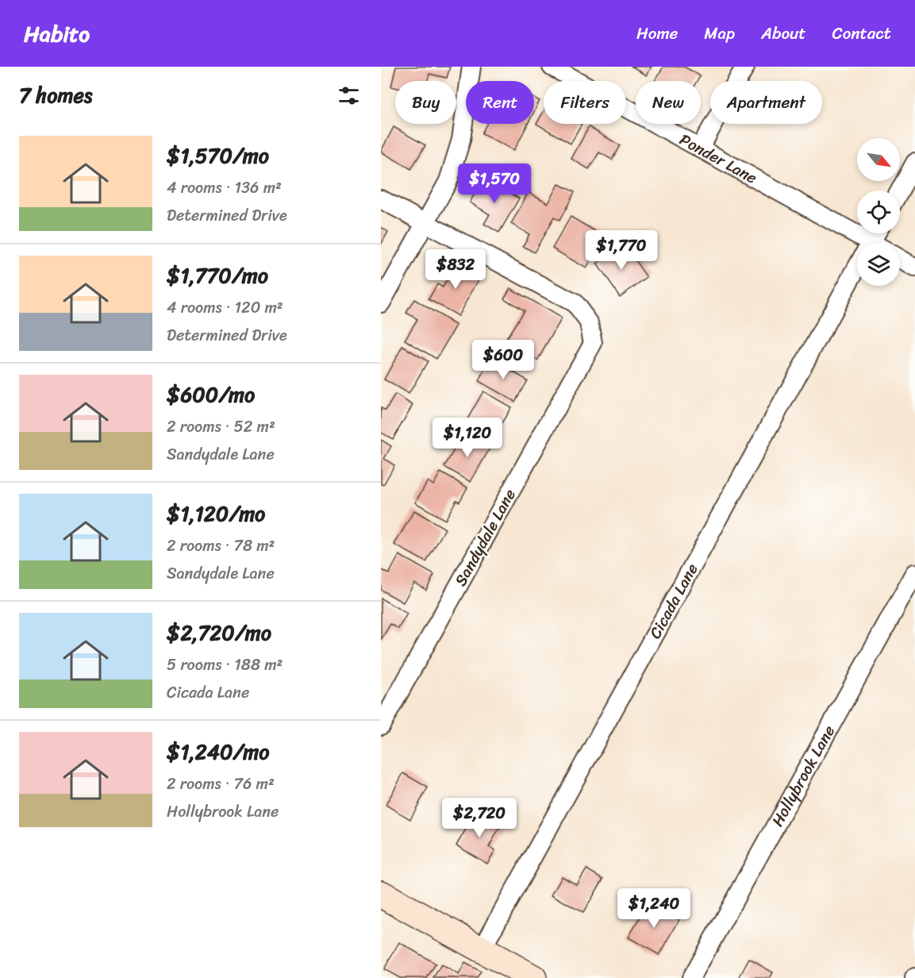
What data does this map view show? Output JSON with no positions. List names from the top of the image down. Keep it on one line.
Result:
{"streets":{"street":["Ponder Lane","Sandydale Lane","Cicada Lane","Hollybrook Lane"]},"north":"bottom right","page":{"header":"Habito","nav":["Home","Map","About","Contact"],"heading":"7 homes","chip":["Buy","Rent","Filters","New","Apartment"],"list":[{"name":"$1,570/mo","note":"4 rooms · 136 m² · Determined Drive"},{"name":"$1,770/mo","note":"4 rooms · 120 m² · Determined Drive"},{"name":"$600/mo","note":"2 rooms · 52 m² · Sandydale Lane"},{"name":"$1,120/mo","note":"2 rooms · 78 m² · Sandydale Lane"},{"name":"$2,720/mo","note":"5 rooms · 188 m² · Cicada Lane"},{"name":"$1,240/mo","note":"2 rooms · 76 m² · Hollybrook Lane"}],"price":["$1,570","$1,770","$832","$600","$1,120","$2,720","$1,240"]}}
